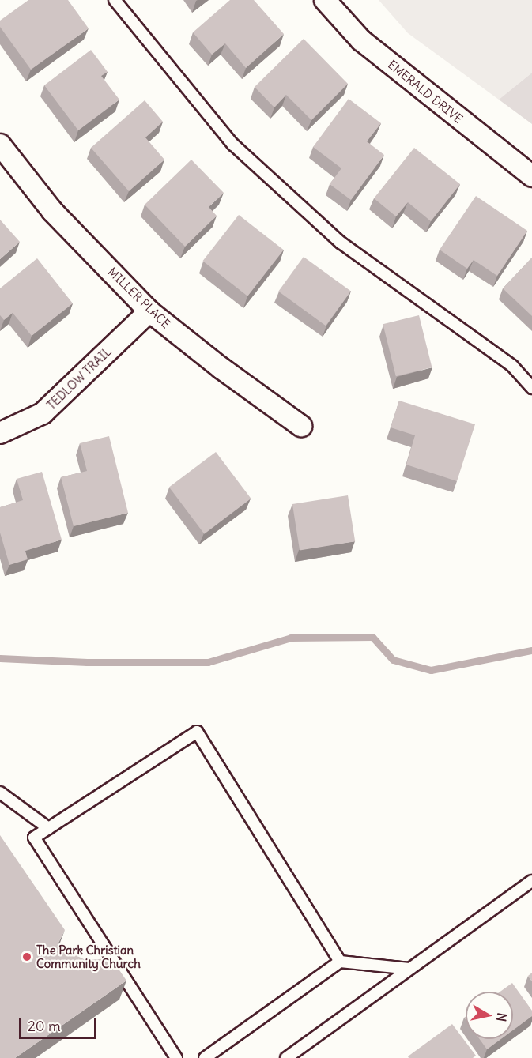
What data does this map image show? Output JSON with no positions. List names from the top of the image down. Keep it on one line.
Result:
{"streets":{"street":["EMERALD DRIVE","MILLER PLACE","TEDLOW TRAIL"]},"crossings":[["MILLER PLACE","TEDLOW TRAIL"]],"places":["The Park Christian Community Church"],"scale_bar":"20 m","north":"right"}
